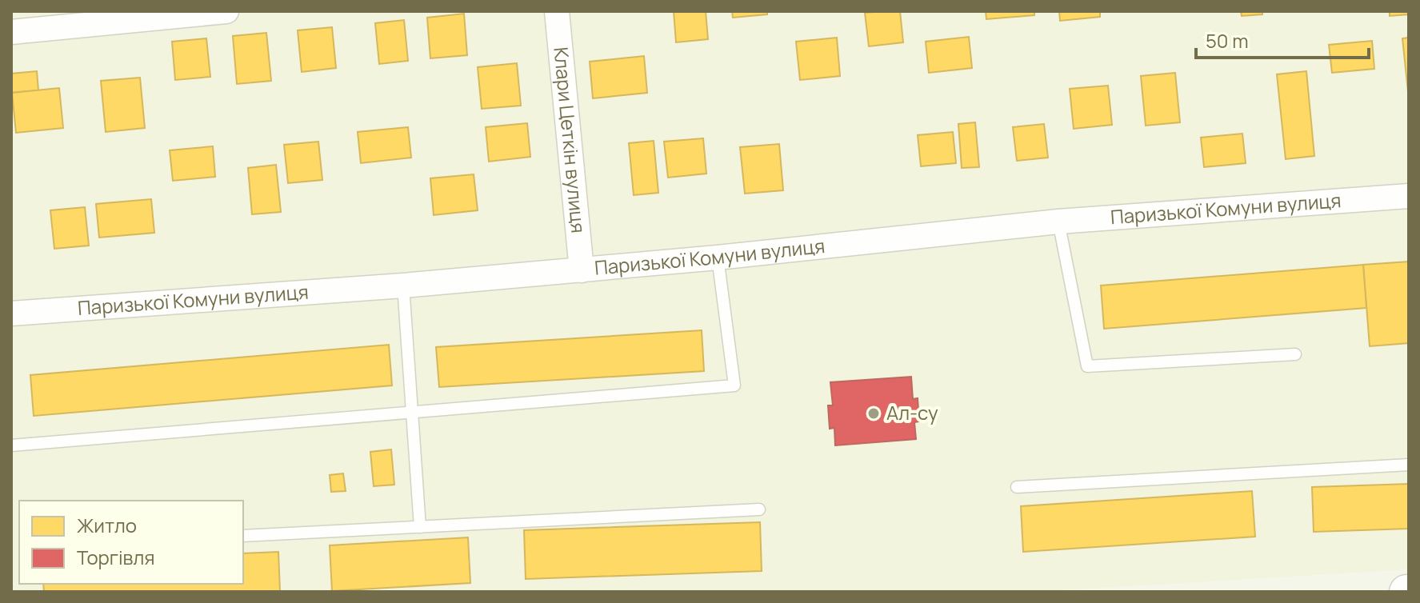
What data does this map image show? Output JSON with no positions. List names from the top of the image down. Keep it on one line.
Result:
{"streets":{"street":["Клари Цеткін вулиця","Паризької Комуни вулиця"]},"crossings":[["Клари Цеткін вулиця","Паризької Комуни вулиця"]],"places":["Ал-су"],"legend":["Житло","Торгівля"],"scale_bar":"50 m"}
